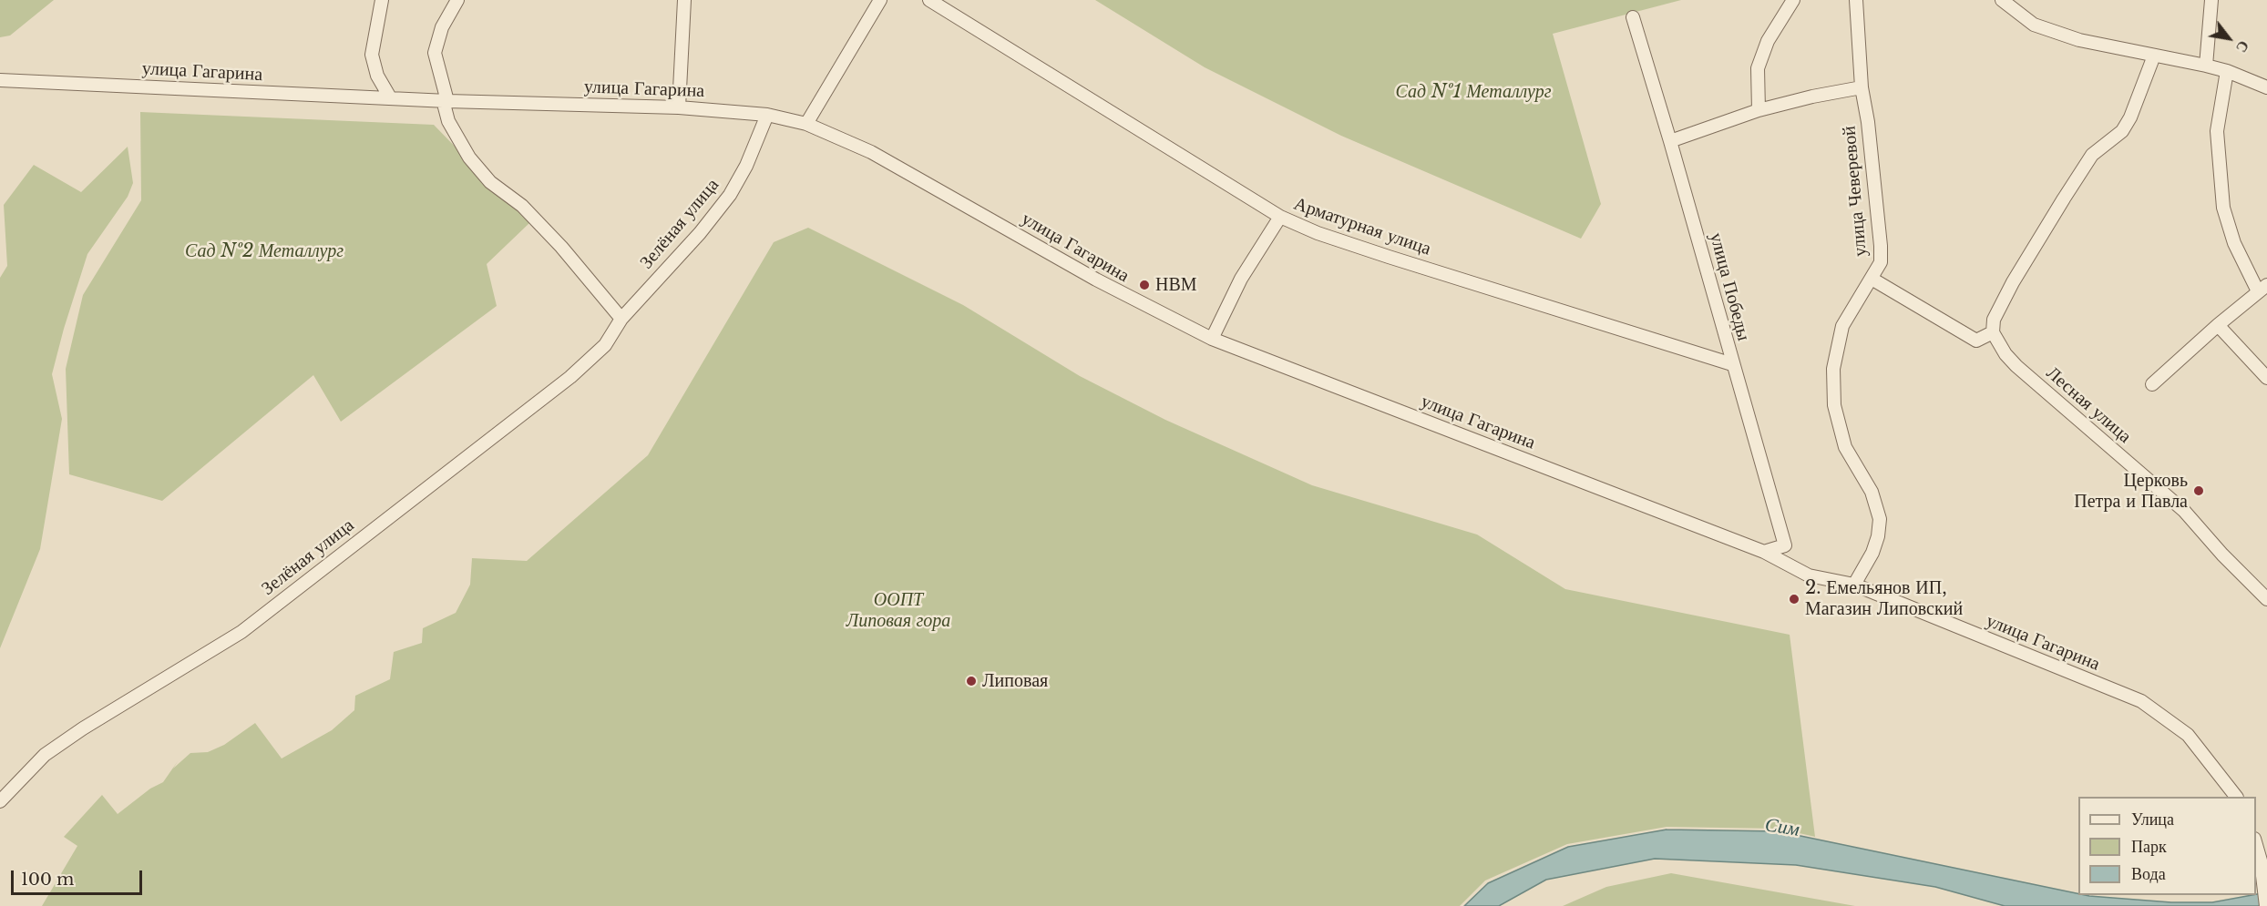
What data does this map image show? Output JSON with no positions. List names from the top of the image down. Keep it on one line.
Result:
{"streets":{"street":["улица Гагарина","улица Чеверевой","Зелёная улица","Арматурная улица","улица Победы","Лесная улица"]},"crossings":[["улица Гагарина","улица Чеверевой"],["улица Гагарина","Зелёная улица"],["улица Гагарина","улица Победы"],["Арматурная улица","улица Победы"]],"water":["Сим"],"parks":["Сад №1 Металлург","Сад №2 Металлург","ООПТ Липовая гора"],"places":["НВМ","Церковь Петра и Павла","2. Емельянов ИП, Магазин Липовский","Липовая"],"legend":["Улица","Парк","Вода"],"scale_bar":"100 m","north":"bottom right"}
